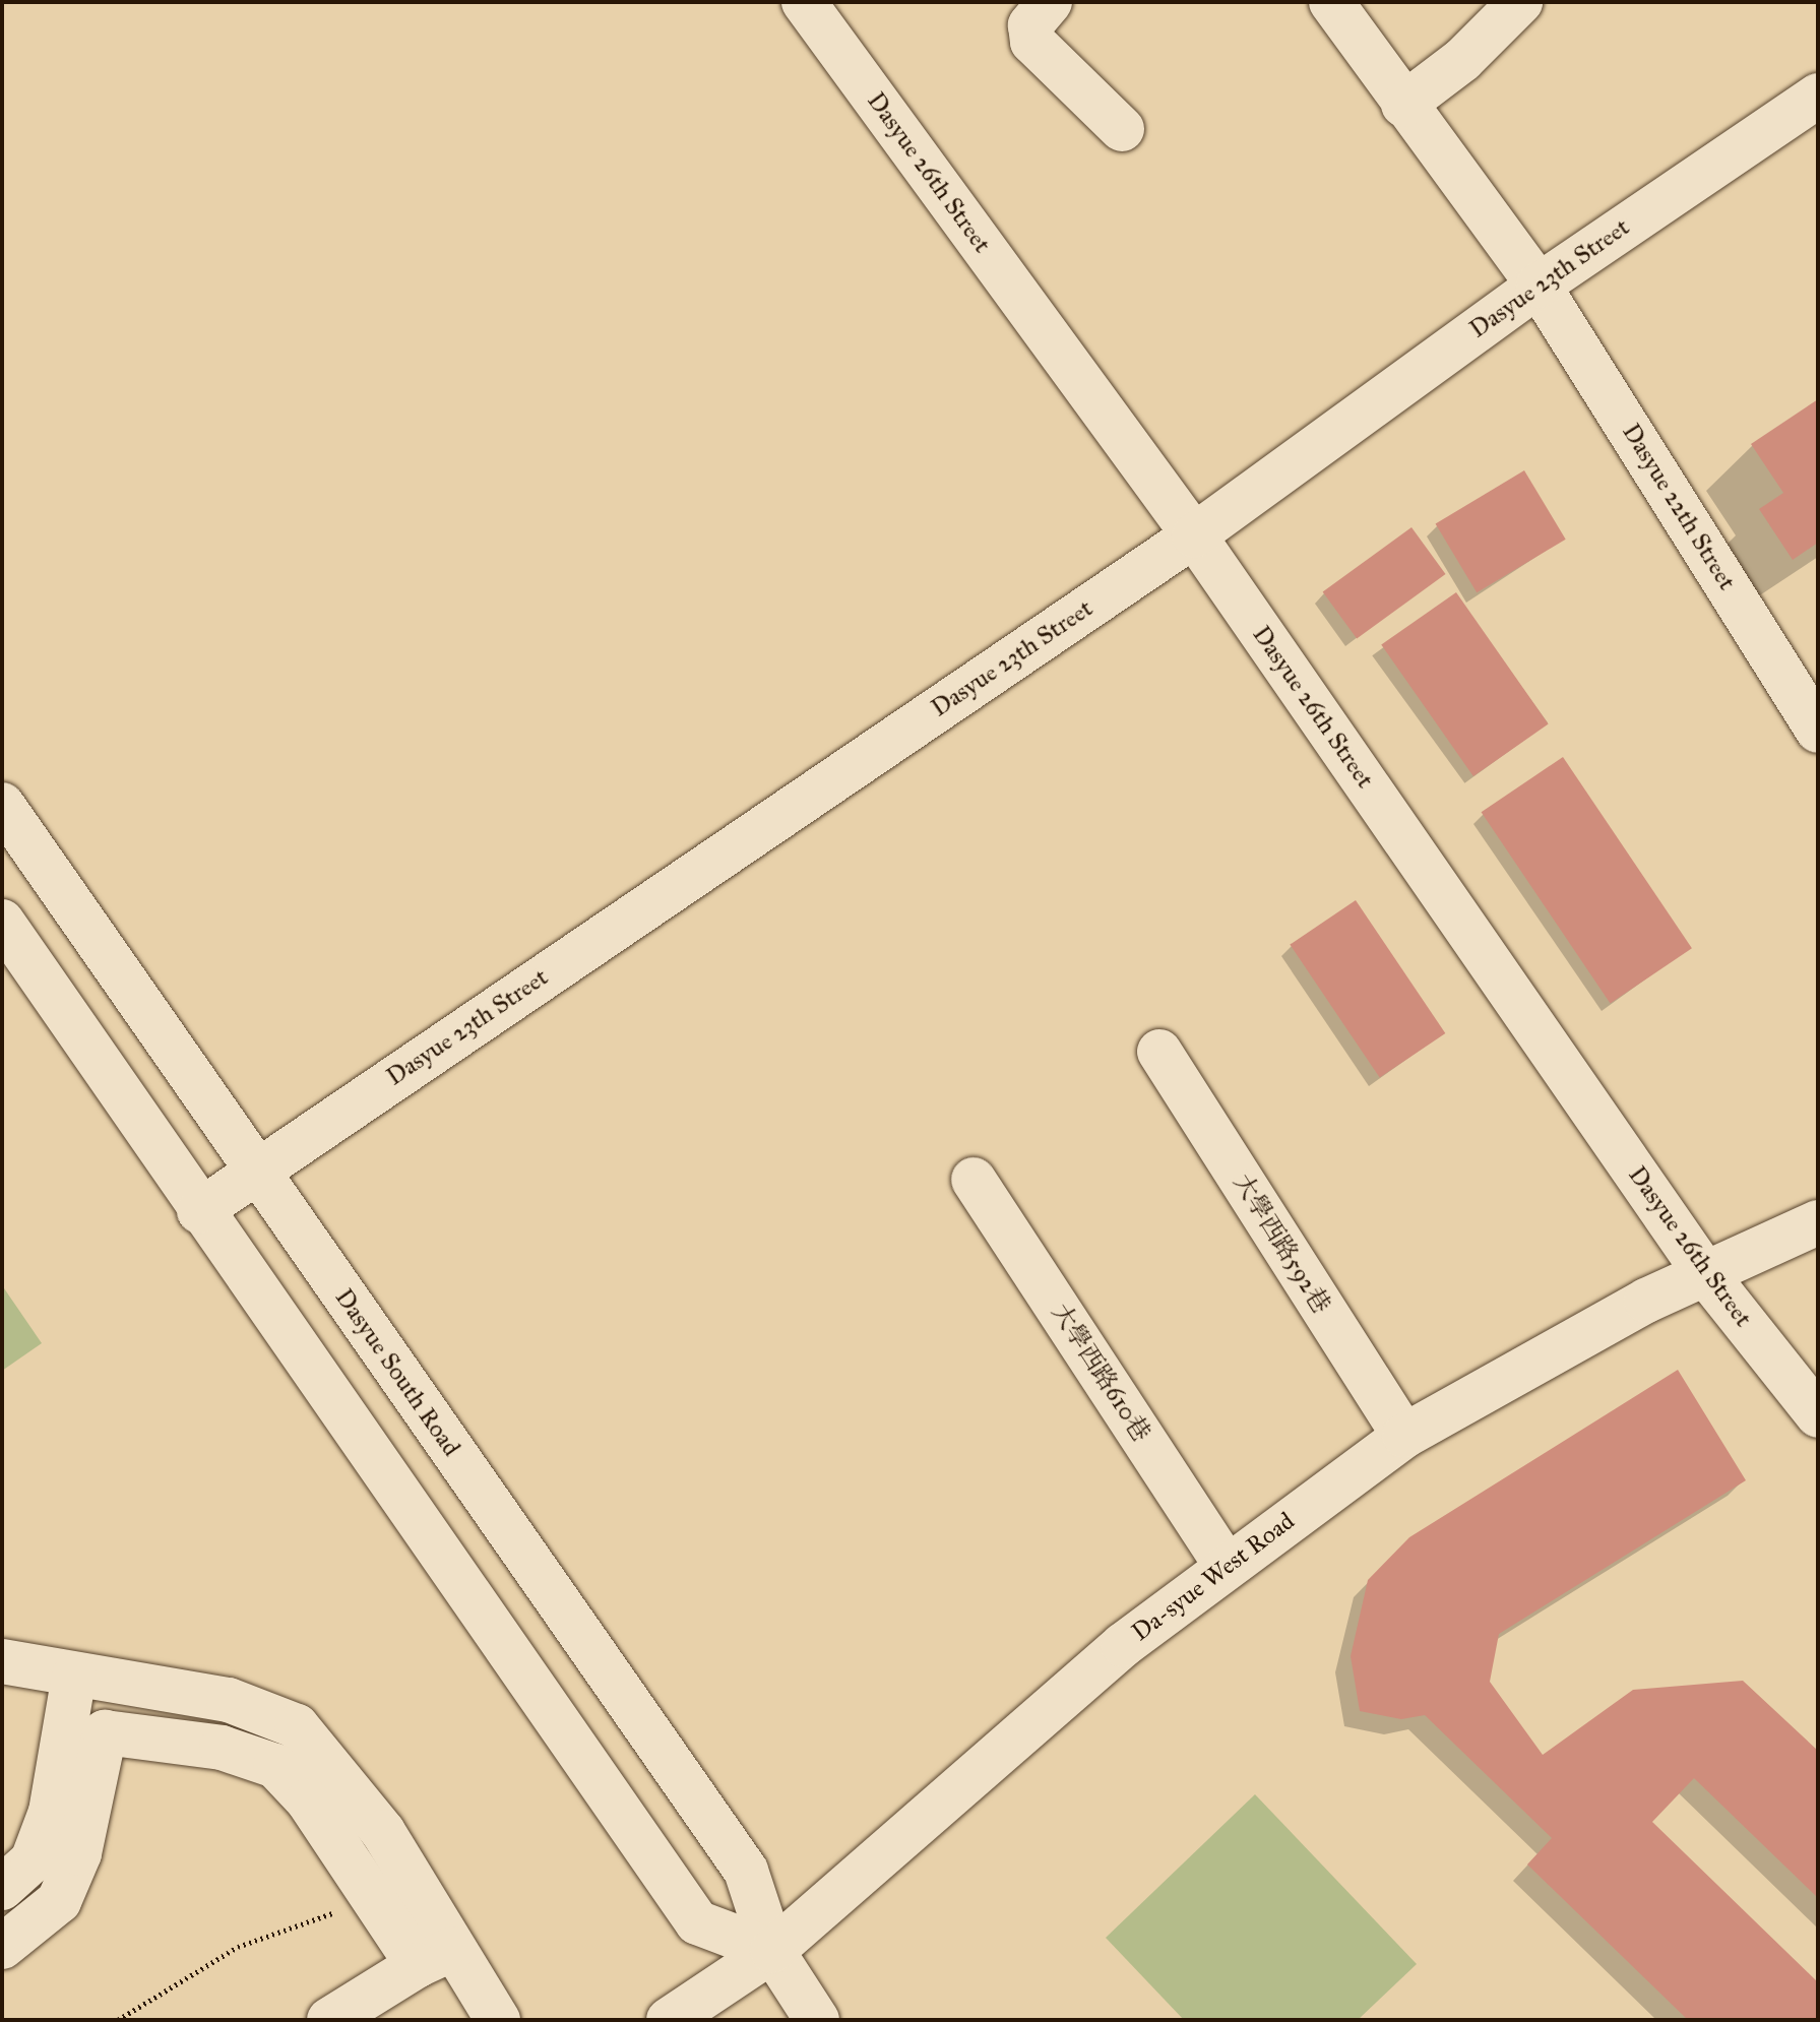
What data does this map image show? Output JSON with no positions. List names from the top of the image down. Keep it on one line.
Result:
{"streets":{"street":["Dasyue 26th Street","Dasyue 23th Street","Dasyue 22th Street","大學西路592巷","Dasyue South Road","大學西路610巷","Da-syue West Road"]},"crossings":[["Dasyue 26th Street","Dasyue 23th Street"],["Dasyue 26th Street","Da-syue West Road"],["Dasyue 23th Street","Dasyue 22th Street"],["Dasyue 23th Street","Dasyue South Road"],["大學西路592巷","Da-syue West Road"],["Dasyue South Road","Da-syue West Road"],["大學西路610巷","Da-syue West Road"]]}
